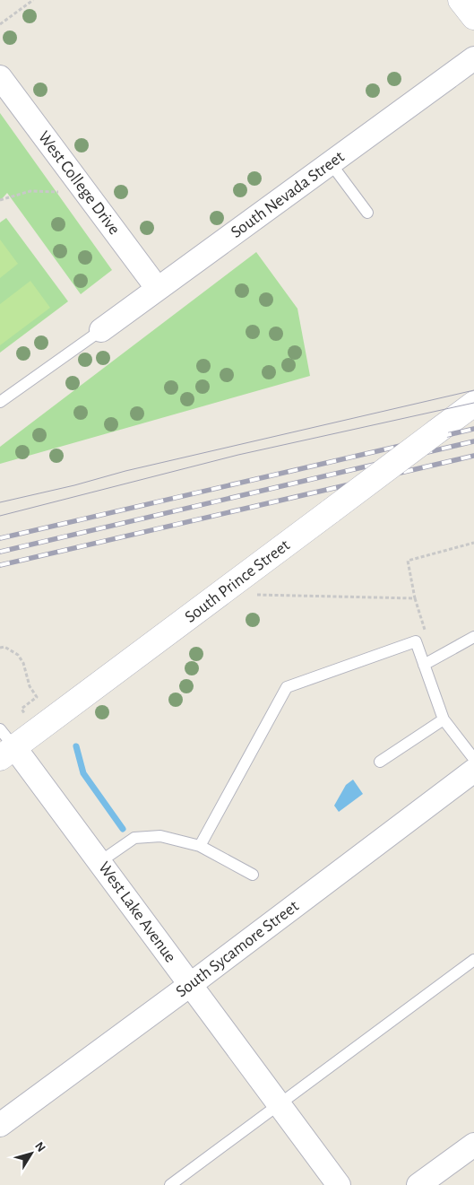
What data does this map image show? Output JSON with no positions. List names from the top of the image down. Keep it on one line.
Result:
{"streets":{"street":["West College Drive","South Nevada Street","South Prince Street","West Lake Avenue","South Sycamore Street"]},"crossings":[["West College Drive","South Nevada Street"],["South Prince Street","West Lake Avenue"],["West Lake Avenue","South Sycamore Street"]],"north":"top right"}
